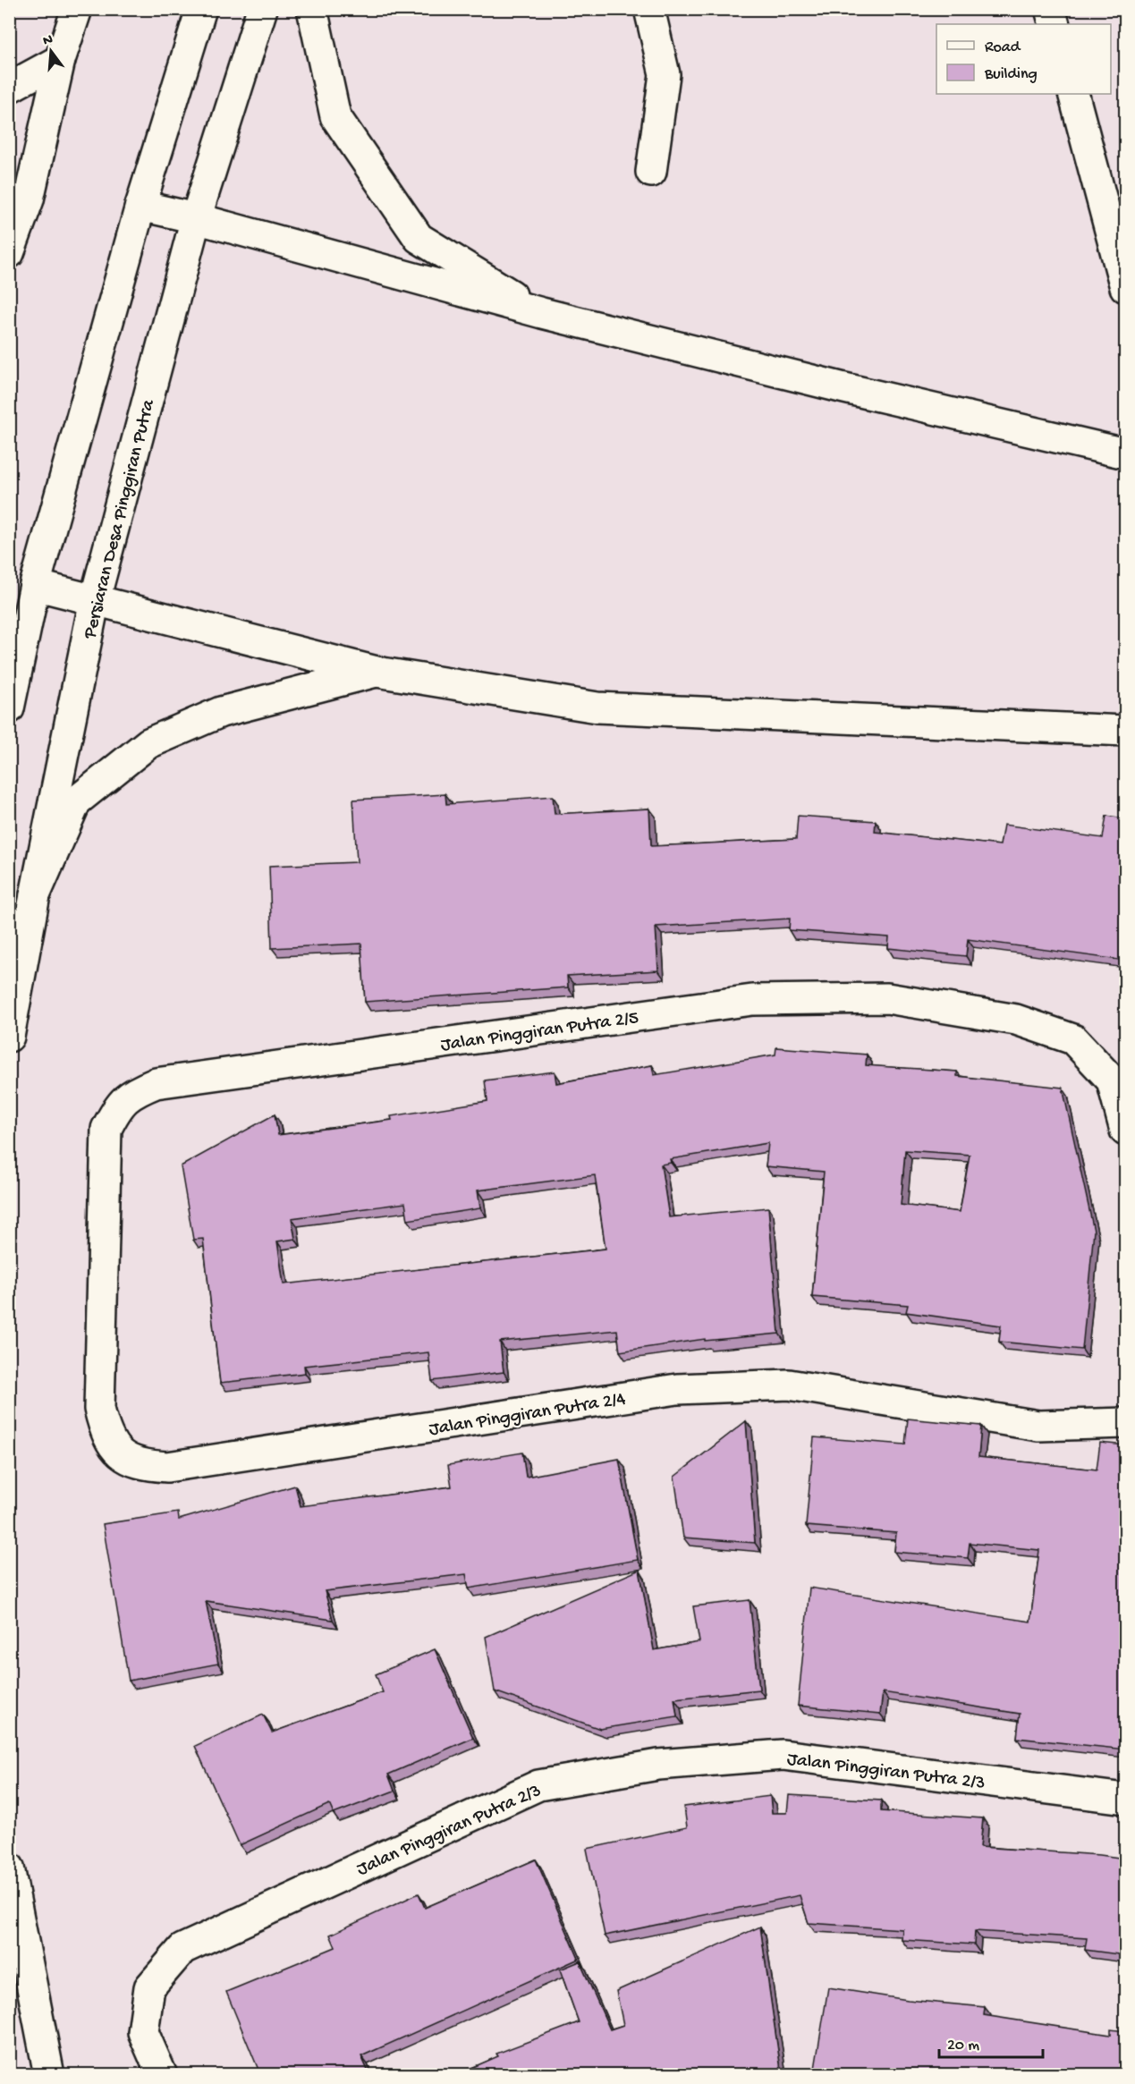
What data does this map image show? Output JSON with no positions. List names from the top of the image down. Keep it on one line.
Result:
{"streets":{"street":["Persiaran Desa Pinggiran Putra","Jalan Pinggiran Putra 2/5","Jalan Pinggiran Putra 2/4","Jalan Pinggiran Putra 2/3"]},"crossings":[["Jalan Pinggiran Putra 2/5","Jalan Pinggiran Putra 2/4"]],"legend":["Road","Building"],"scale_bar":"20 m","north":"top"}
